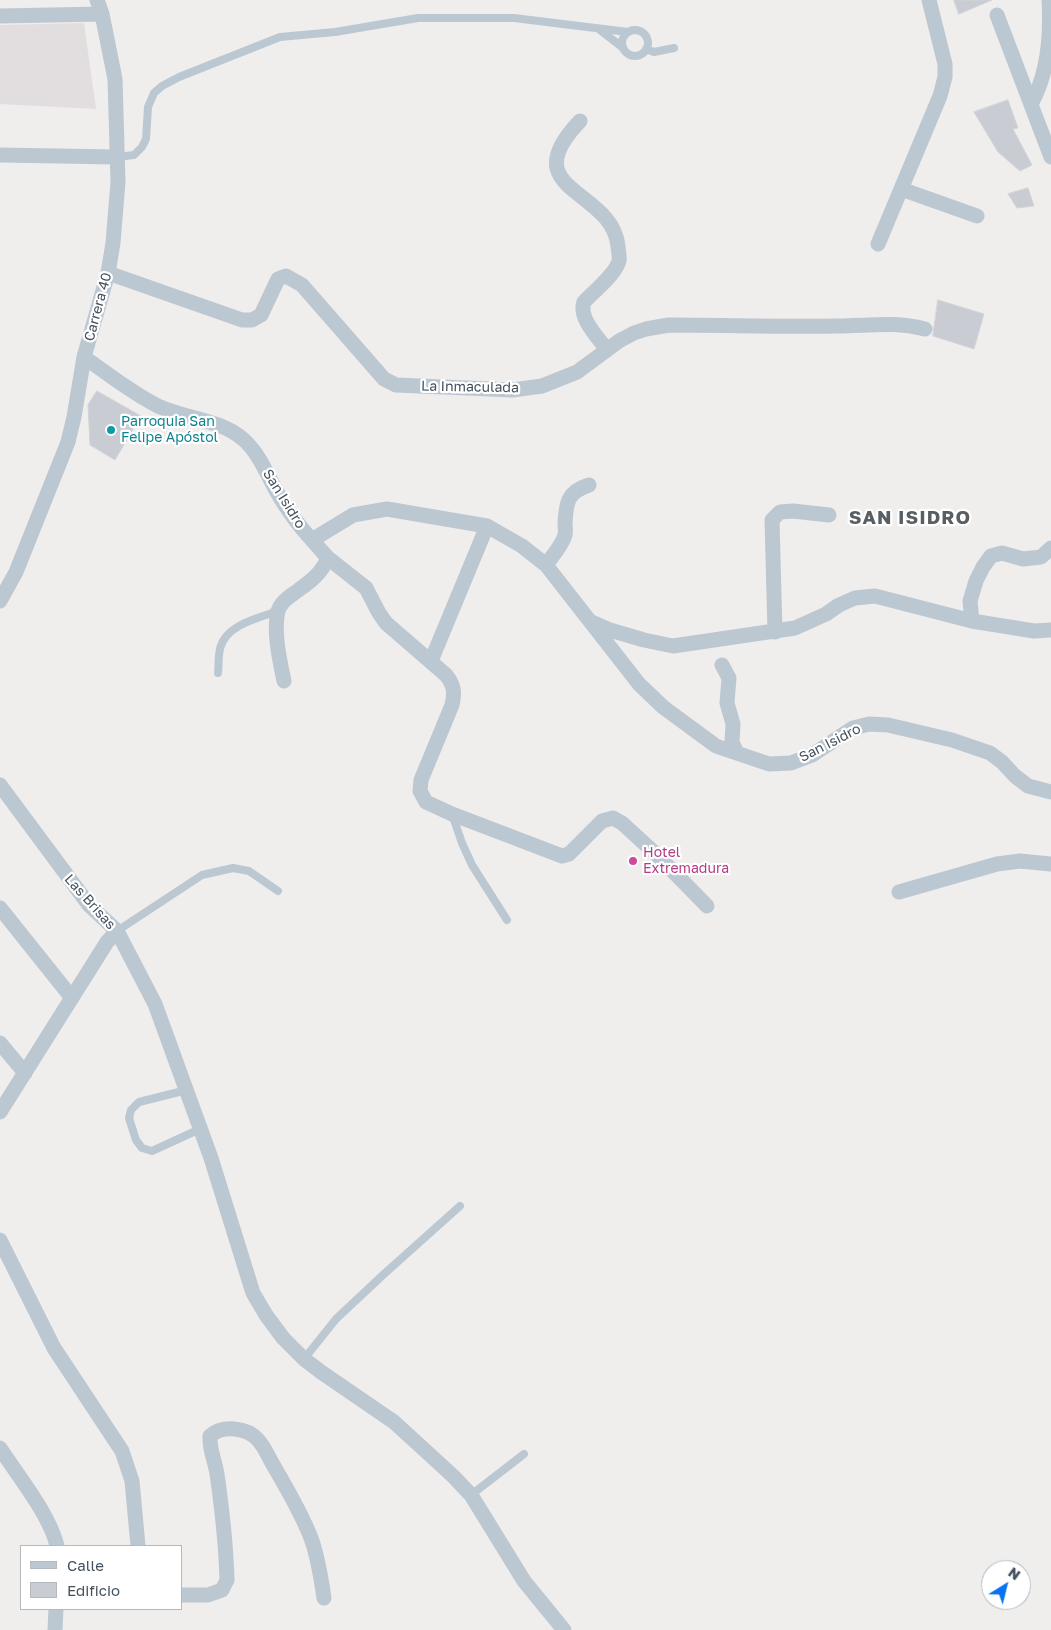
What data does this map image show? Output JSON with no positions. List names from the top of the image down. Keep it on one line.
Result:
{"streets":{"street":["Carrera 40","La Inmaculada","San Isidro","Las Brisas"]},"crossings":[["Carrera 40","La Inmaculada"],["Carrera 40","San Isidro"]],"districts":["SAN ISIDRO"],"places":["Parroquia San Felipe Apóstol","Hotel Extremadura"],"legend":["Calle","Edificio"],"north":"top right"}
